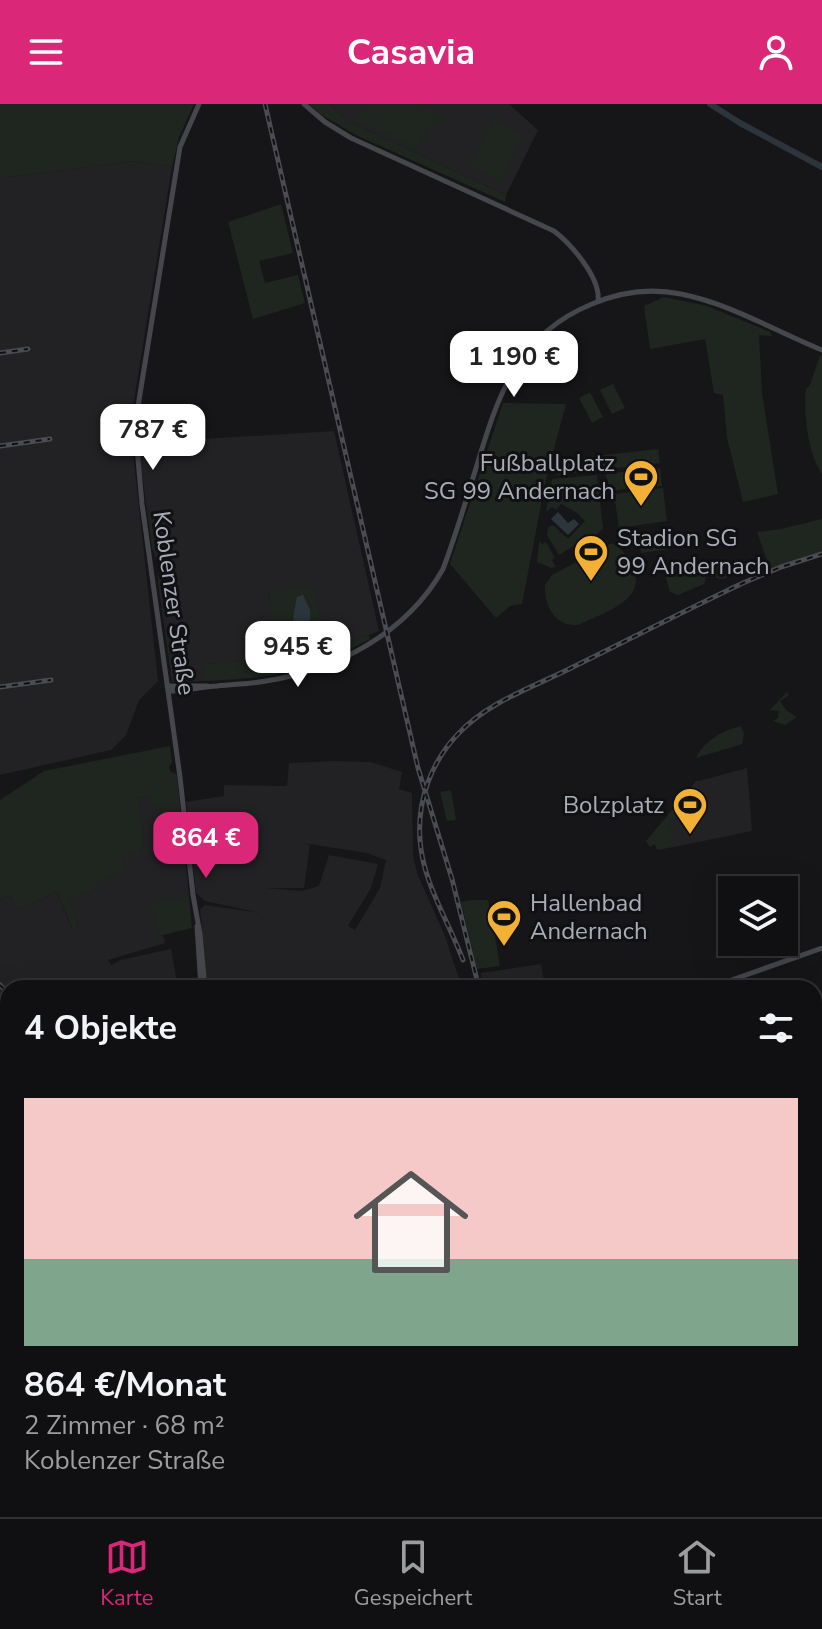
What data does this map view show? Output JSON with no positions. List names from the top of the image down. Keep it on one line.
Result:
{"streets":{"street":["Koblenzer Straße"]},"places":{"sports":["Fußballplatz SG 99 Andernach","Stadion SG 99 Andernach","Bolzplatz","Hallenbad Andernach"]},"page":{"header":"Casavia","price":["1 190 €","787 €","945 €","864 €"],"heading":"4 Objekte","list":[{"name":"864 €/Monat","note":"2 Zimmer · 68 m² · Koblenzer Straße"}],"tabs":["Karte","Gespeichert","Start"]}}
